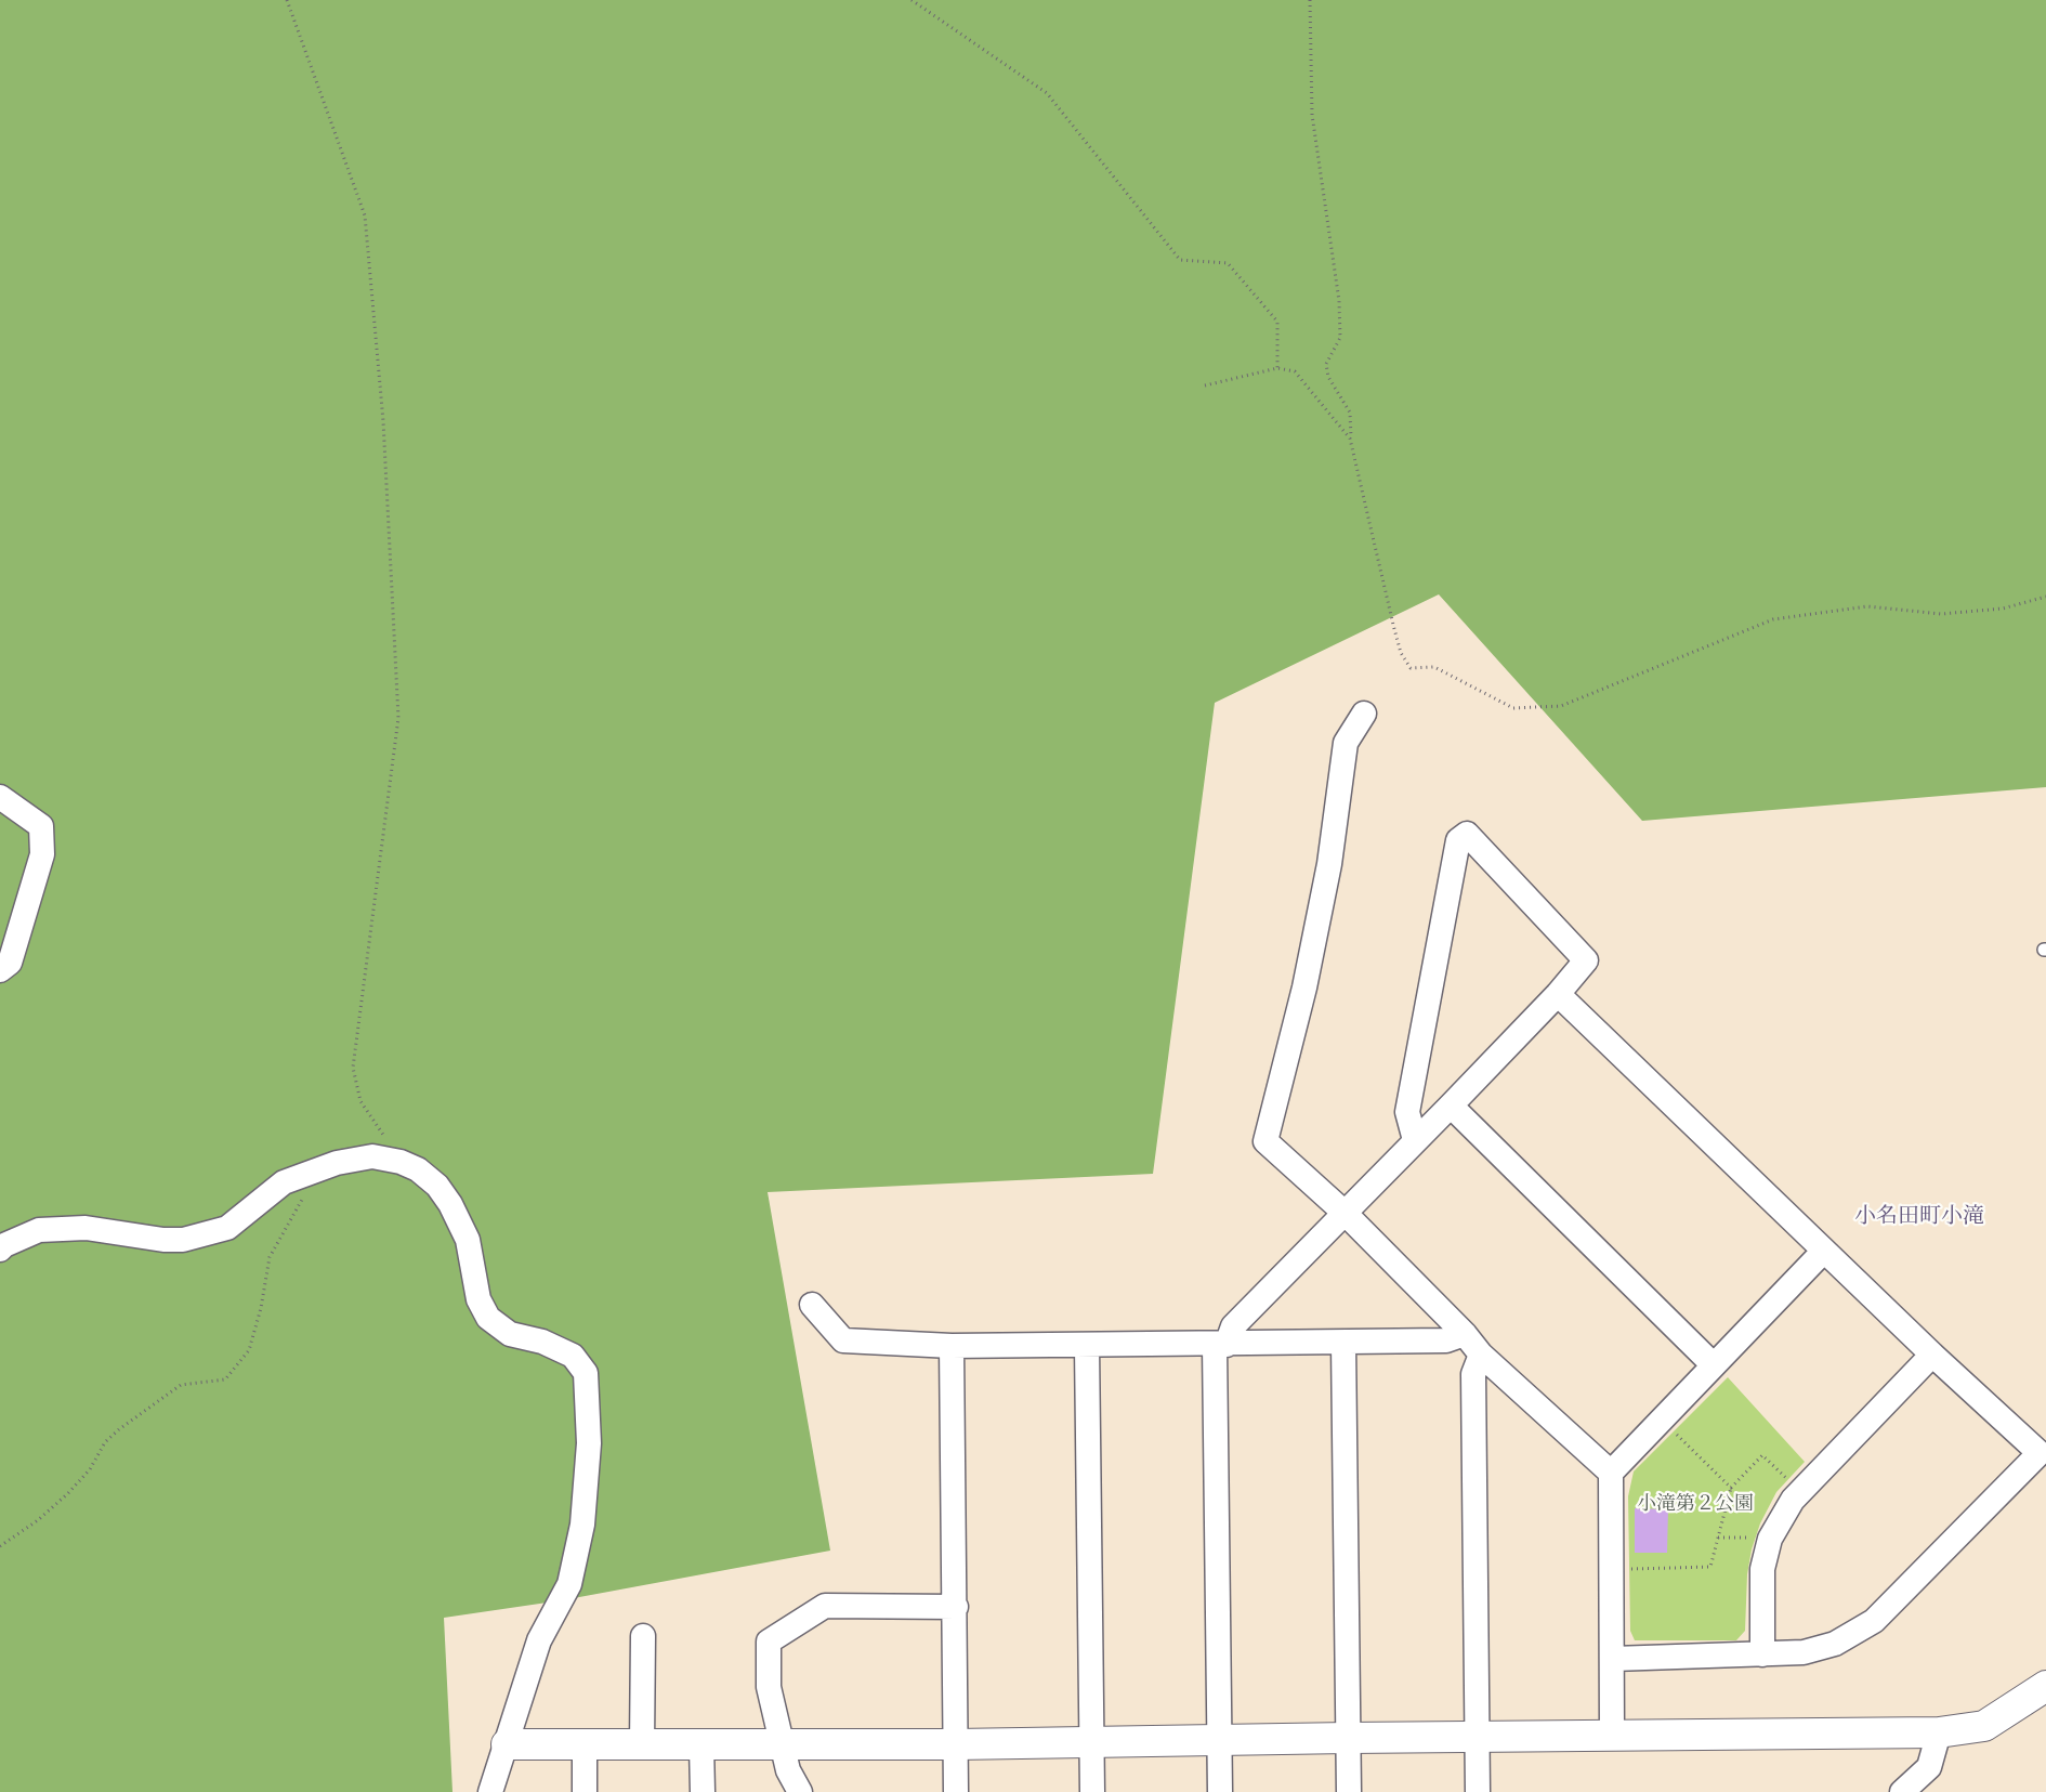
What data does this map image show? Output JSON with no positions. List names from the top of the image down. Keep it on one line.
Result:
{"districts":["小名田町小滝"],"parks":["小滝第２公園"]}
